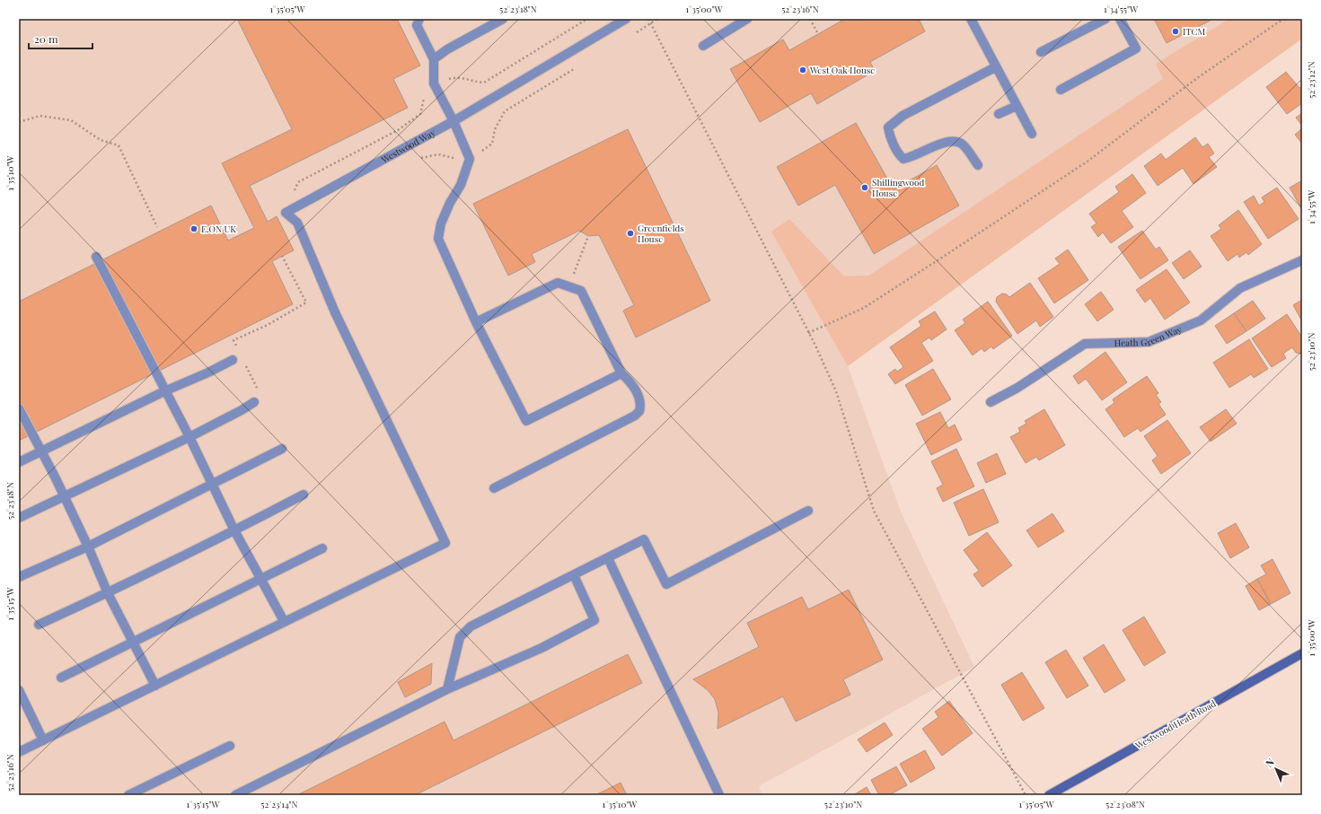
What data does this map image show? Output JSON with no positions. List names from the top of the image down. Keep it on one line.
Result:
{"streets":{"street":["Westwood Way","Heath Green Way","Westwood Heath Road"]},"places":["ITCM","West Oak House","Shillingwood House","E.ON UK","Greenfields House"],"scale_bar":"20 m","north":"top left","coordinates":["1°35'05\"W","52°23'18\"N","1°35'00\"W","52°23'16\"N","1°34'55\"W","52°23'12\"N","1°35'10\"W","52°23'10\"N","1°35'15\"W","52°23'14\"N","52°23'08\"N"]}
